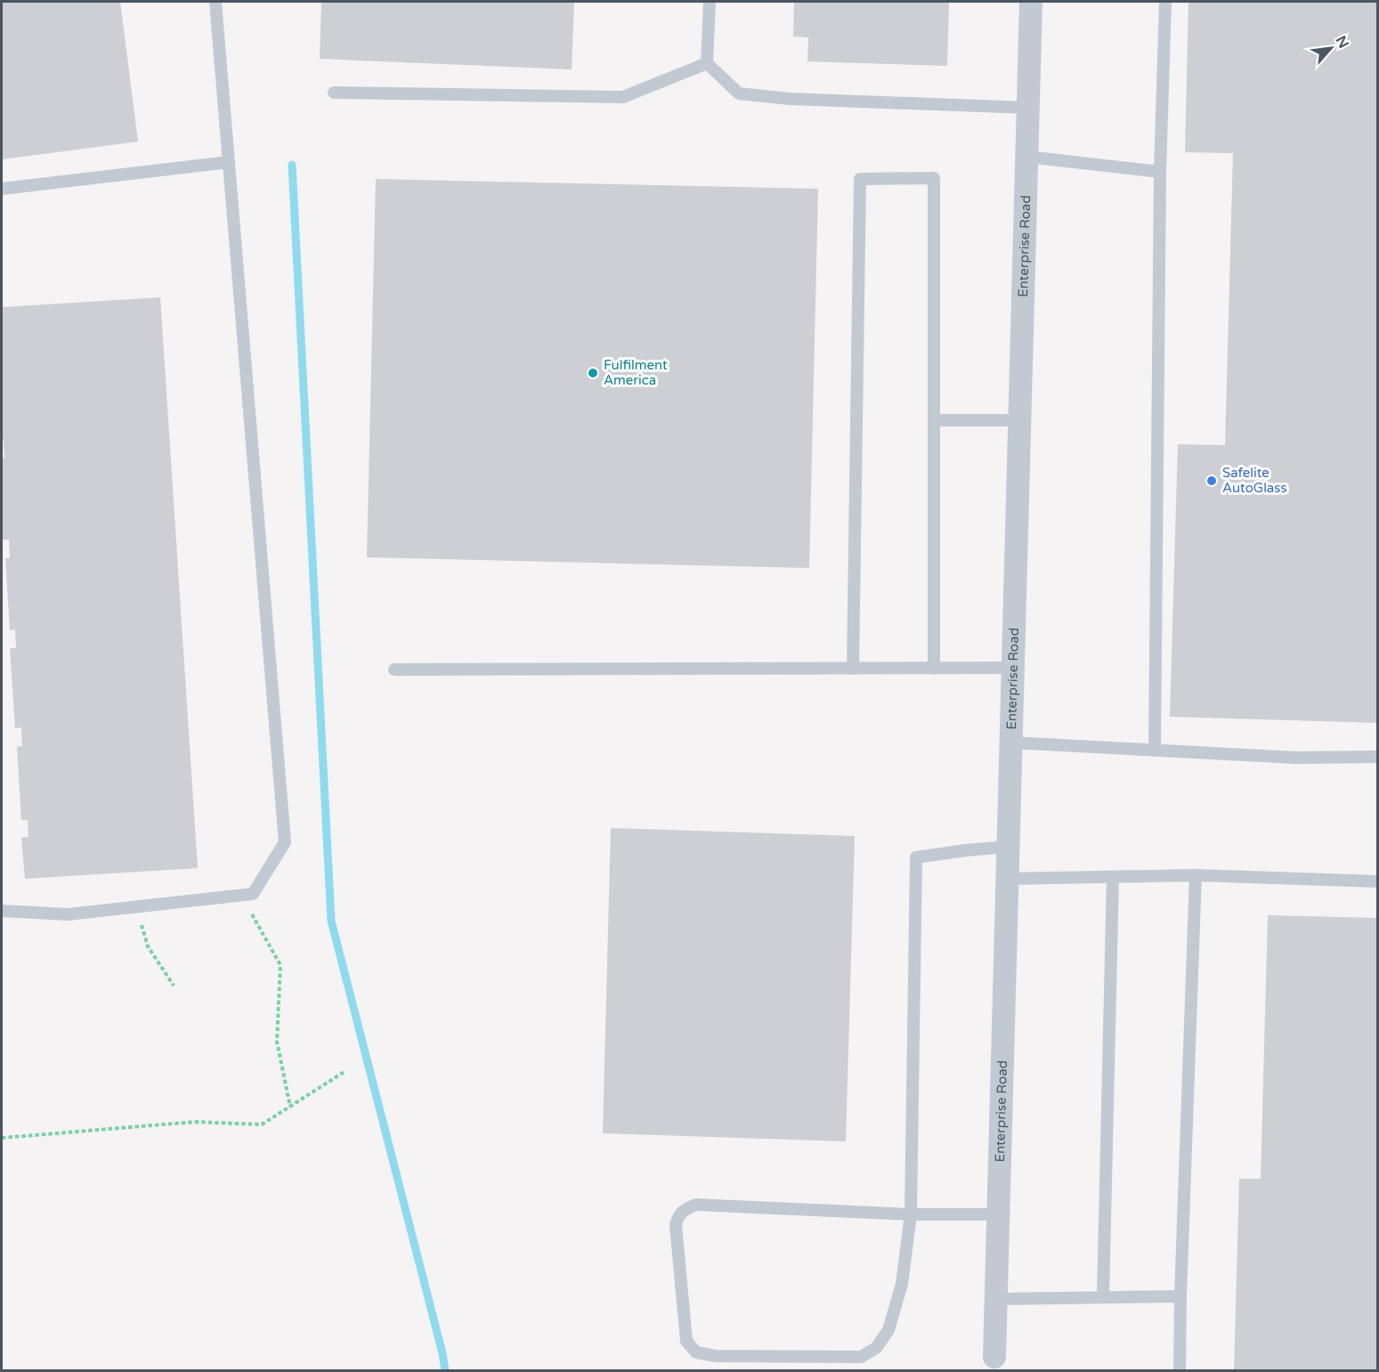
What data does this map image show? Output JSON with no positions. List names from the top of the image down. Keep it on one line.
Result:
{"streets":{"street":["Enterprise Road"]},"places":["Fulfilment America","Safelite AutoGlass"],"north":"top right"}
